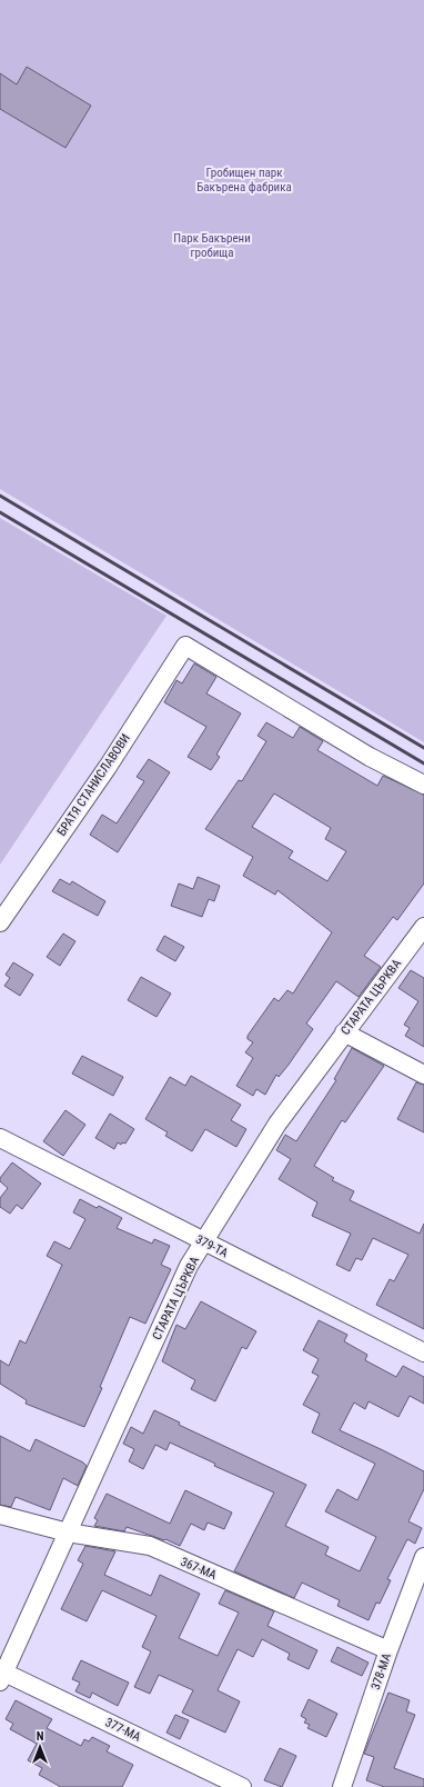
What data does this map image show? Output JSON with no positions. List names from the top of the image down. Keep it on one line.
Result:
{"streets":{"street":["БРАТЯ СТАНИСЛАВОВИ","СТАРАТА ЦЪРКВА","379-ТА","367-МА","378-МА","377-МА"]},"crossings":[["СТАРАТА ЦЪРКВА","379-ТА"],["СТАРАТА ЦЪРКВА","367-МА"],["СТАРАТА ЦЪРКВА","377-МА"],["367-МА","378-МА"]],"parks":["Гробищен парк Бакърена фабрика","Парк Бакърени гробища"],"north":"top"}
